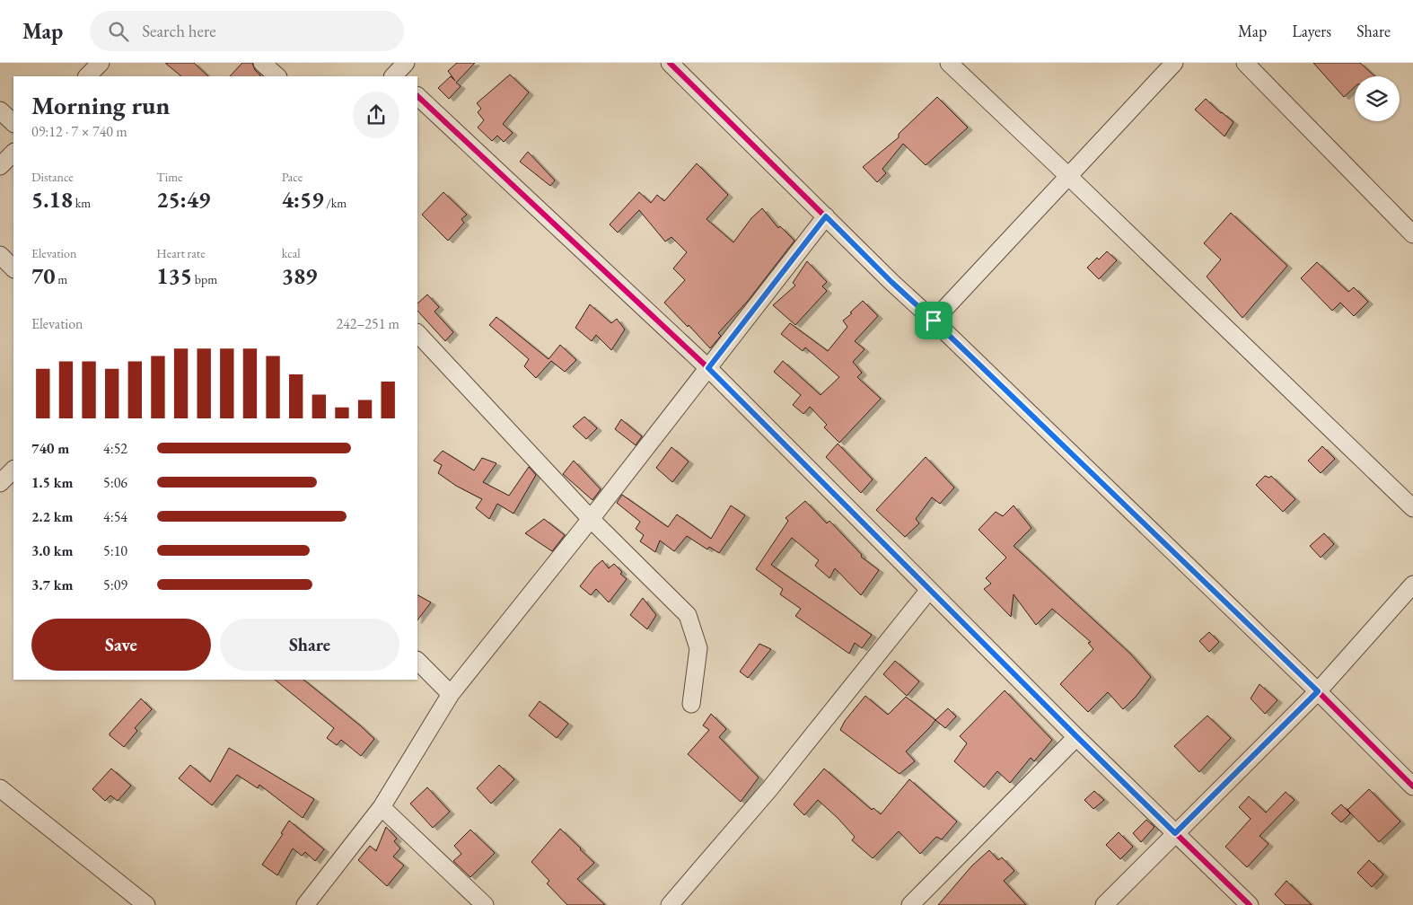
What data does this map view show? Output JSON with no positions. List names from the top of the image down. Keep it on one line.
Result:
{"page":{"header":"Map","search":"Search here","nav":["Map","Layers","Share"],"heading":["Morning run","09:12 · 7 × 740 m"],"stats":[["Distance","5.18 km"],["Time","25:49"],["Pace","4:59 /km"],["Elevation","70 m"],["Heart rate","135 bpm"],["kcal","389"]],"chart":["Elevation","242–251 m"],"list":[{"name":"740 m","note":"4:52"},{"name":"1.5 km","note":"5:06"},{"name":"2.2 km","note":"4:54"},{"name":"3.0 km","note":"5:10"},{"name":"3.7 km","note":"5:09"}],"buttons":["Save","Share"]}}
